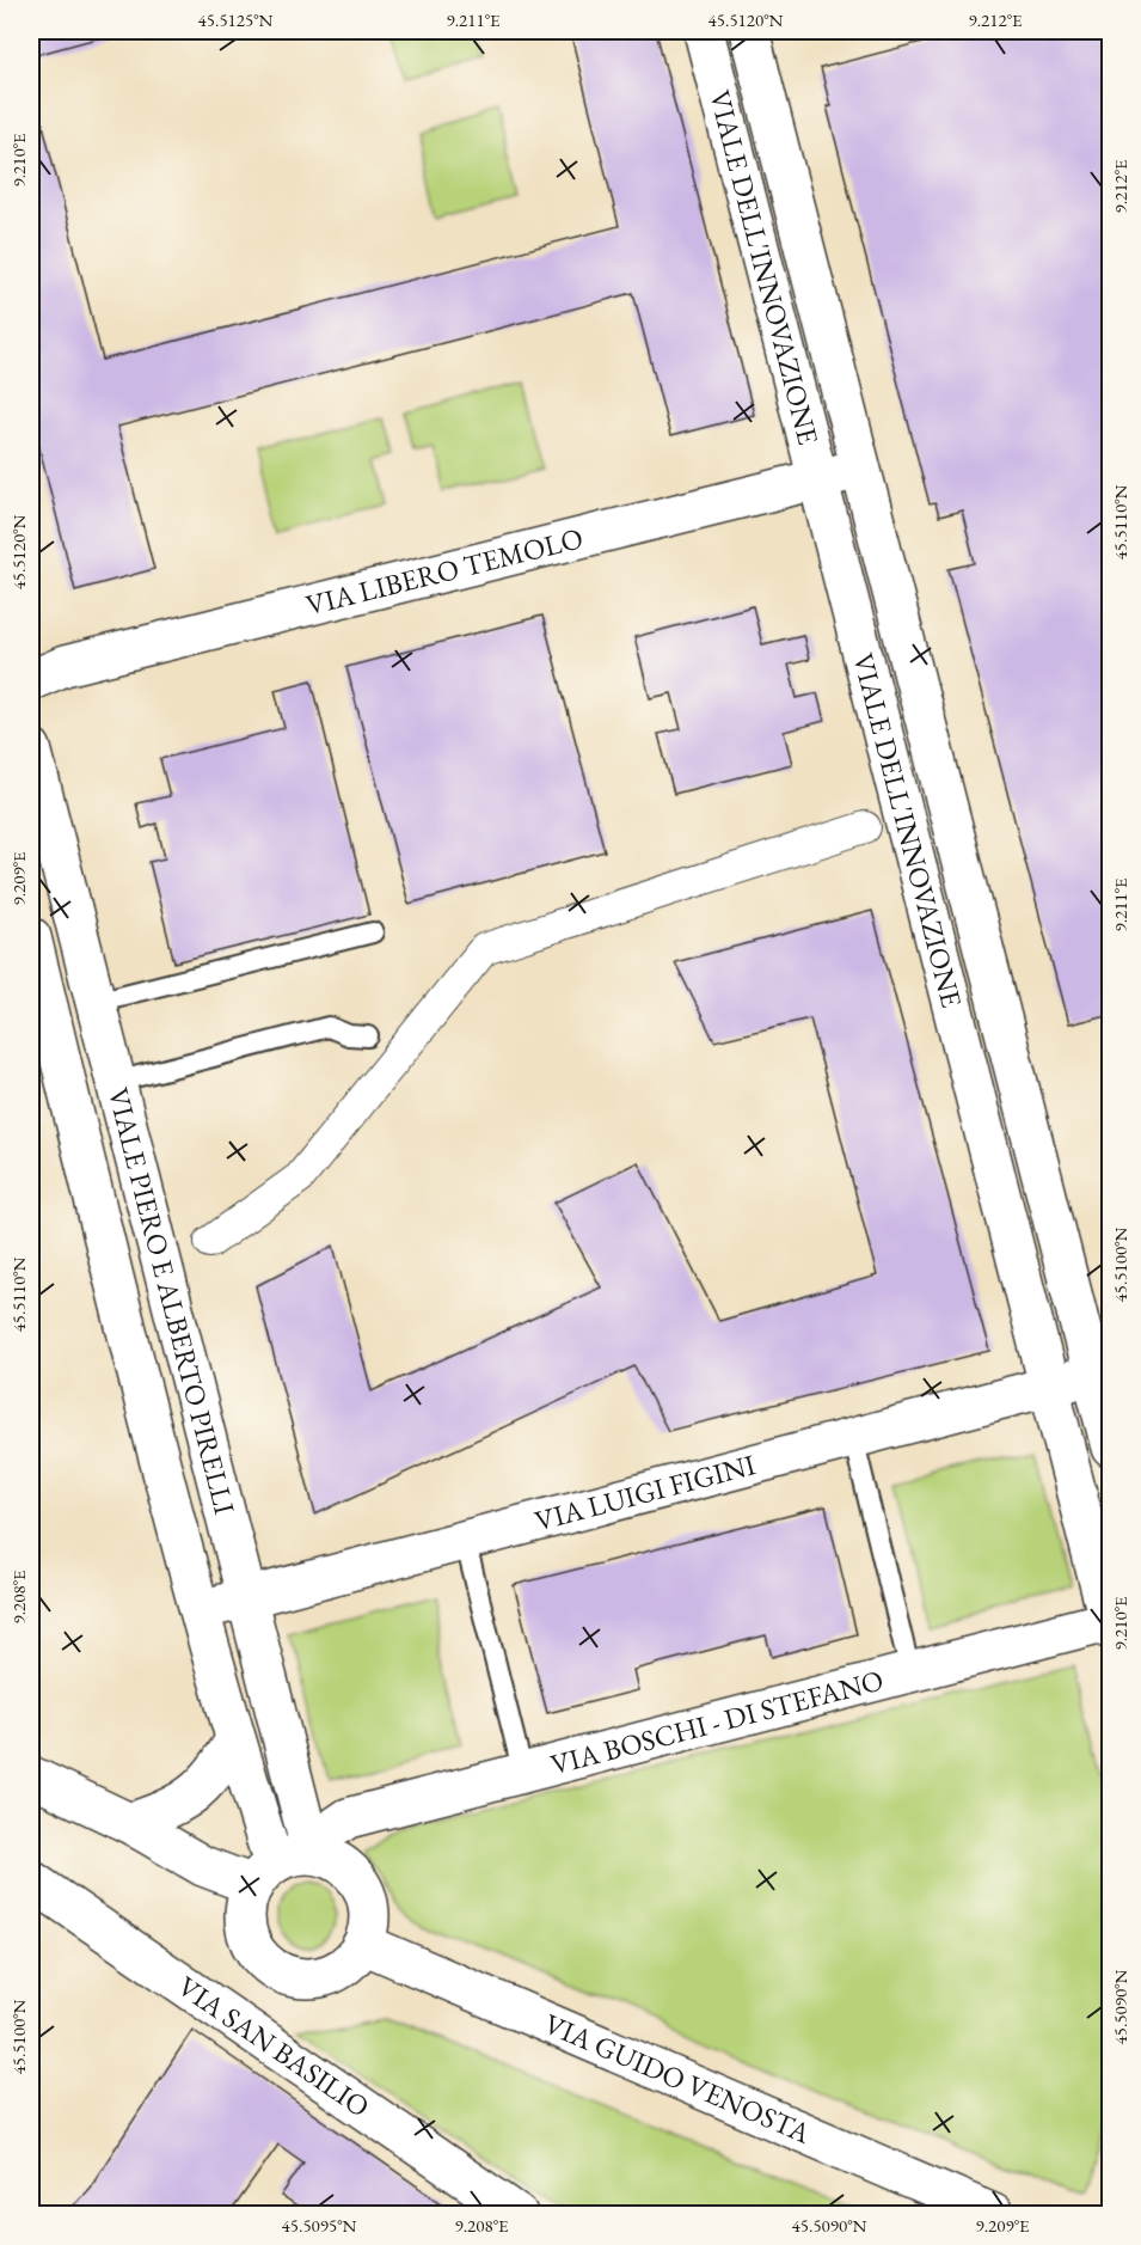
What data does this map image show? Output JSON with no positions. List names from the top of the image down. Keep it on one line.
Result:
{"streets":{"street":["VIALE DELL'INNOVAZIONE","VIA LIBERO TEMOLO","VIALE PIERO E ALBERTO PIRELLI","VIA LUIGI FIGINI","VIA BOSCHI - DI STEFANO","VIA SAN BASILIO","VIA GUIDO VENOSTA"]},"crossings":[["VIALE DELL'INNOVAZIONE","VIA LIBERO TEMOLO"],["VIALE DELL'INNOVAZIONE","VIA LUIGI FIGINI"],["VIALE DELL'INNOVAZIONE","VIA BOSCHI - DI STEFANO"],["VIALE PIERO E ALBERTO PIRELLI","VIA LUIGI FIGINI"],["VIALE PIERO E ALBERTO PIRELLI","VIA BOSCHI - DI STEFANO"],["VIALE PIERO E ALBERTO PIRELLI","VIA GUIDO VENOSTA"],["VIA LUIGI FIGINI","VIA BOSCHI - DI STEFANO"],["VIA BOSCHI - DI STEFANO","VIA GUIDO VENOSTA"]],"coordinates":["45.5125°N","9.211°E","45.5120°N","9.212°E","9.210°E","45.5110°N","9.209°E","45.5100°N","9.208°E","45.5090°N","45.5095°N"]}
